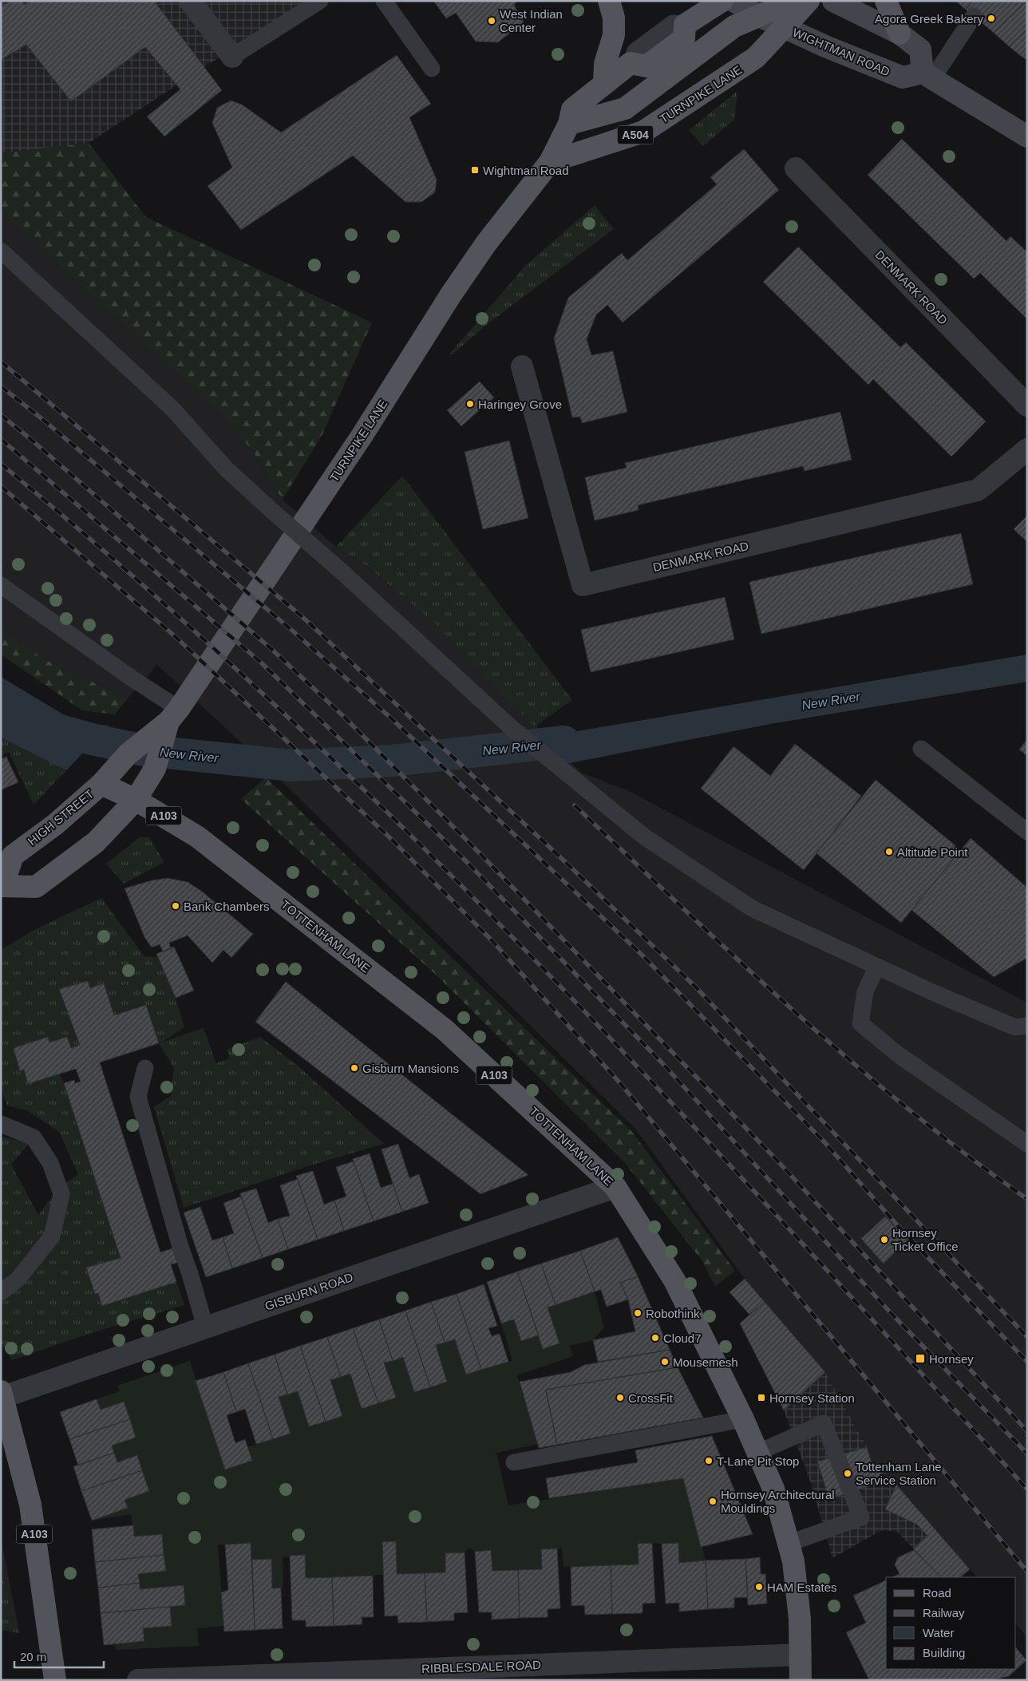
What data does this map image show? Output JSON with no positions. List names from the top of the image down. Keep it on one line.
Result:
{"streets":{"main road":["WIGHTMAN ROAD","TURNPIKE LANE","A504","A103","HIGH STREET","TOTTENHAM LANE"],"street":["DENMARK ROAD","GISBURN ROAD","RIBBLESDALE ROAD"]},"crossings":[["WIGHTMAN ROAD","TURNPIKE LANE"],["TURNPIKE LANE","HIGH STREET"],["TURNPIKE LANE","TOTTENHAM LANE"],["A103","GISBURN ROAD"],["HIGH STREET","TOTTENHAM LANE"],["TOTTENHAM LANE","GISBURN ROAD"],["TOTTENHAM LANE","RIBBLESDALE ROAD"]],"water":["New River"],"places":{"other":["Agora Greek Bakery","West Indian Center","Haringey Grove","Altitude Point","Bank Chambers","Gisburn Mansions","Hornsey Ticket Office","Robothink","Cloud7","Mousemesh","CrossFit","T-Lane Pit Stop","Tottenham Lane Service Station","Hornsey Architectural Mouldings","HAM Estates"],"transit":["Wightman Road","Hornsey","Hornsey Station"]},"legend":["Road","Railway","Water","Building"],"scale_bar":"20 m"}
